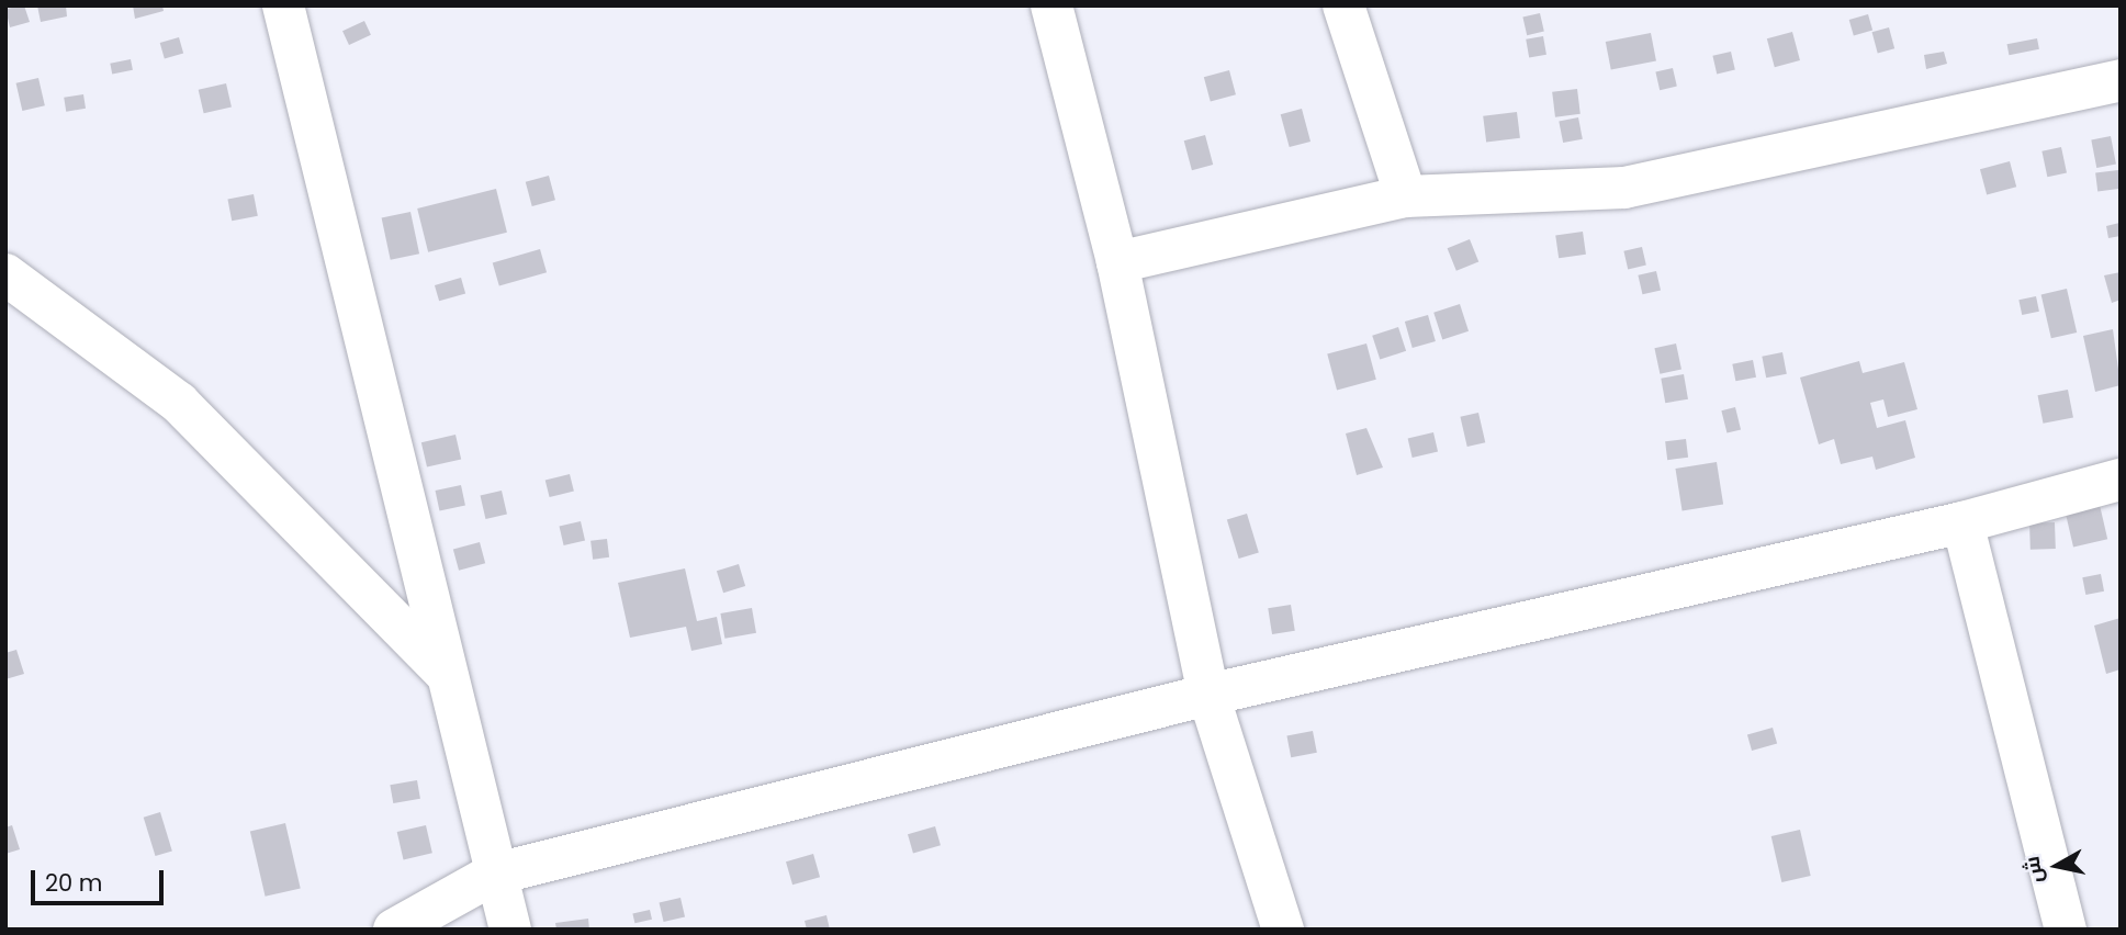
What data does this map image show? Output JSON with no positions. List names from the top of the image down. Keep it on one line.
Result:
{"scale_bar":"20 m","north":"left"}
